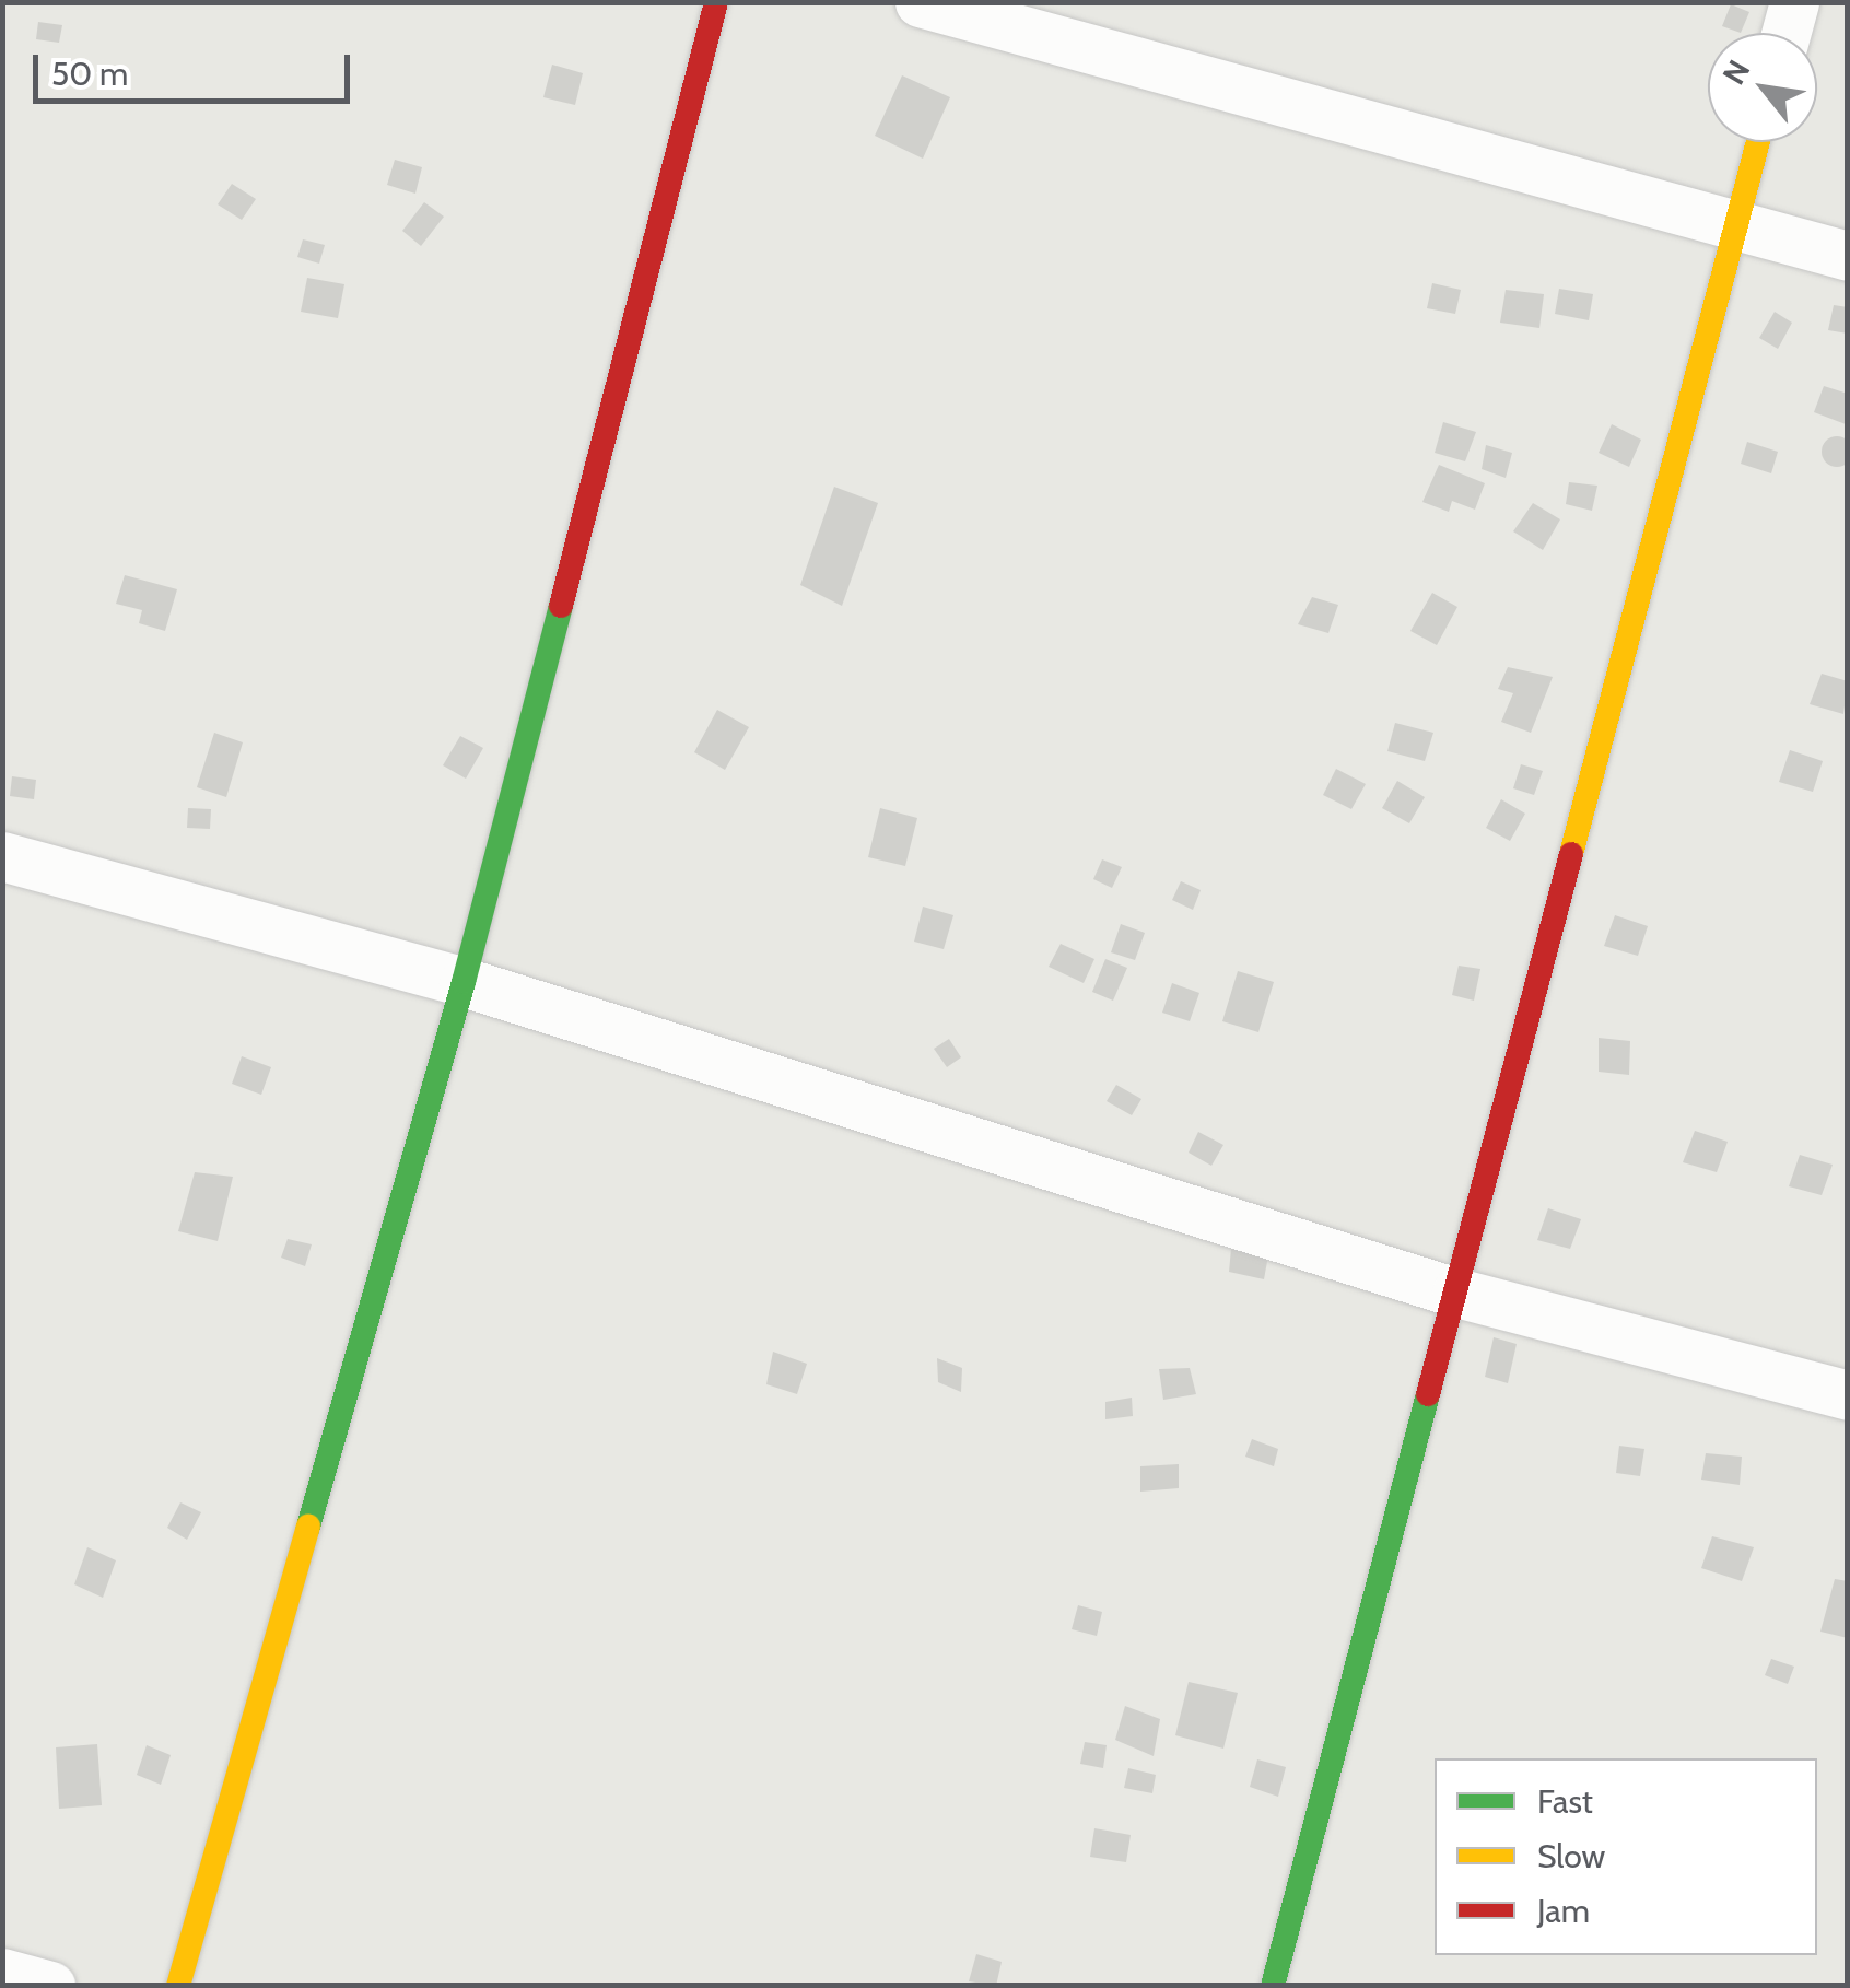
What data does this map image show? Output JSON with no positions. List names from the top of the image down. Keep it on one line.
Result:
{"legend":["Fast","Slow","Jam"],"scale_bar":"50 m","north":"top left"}
